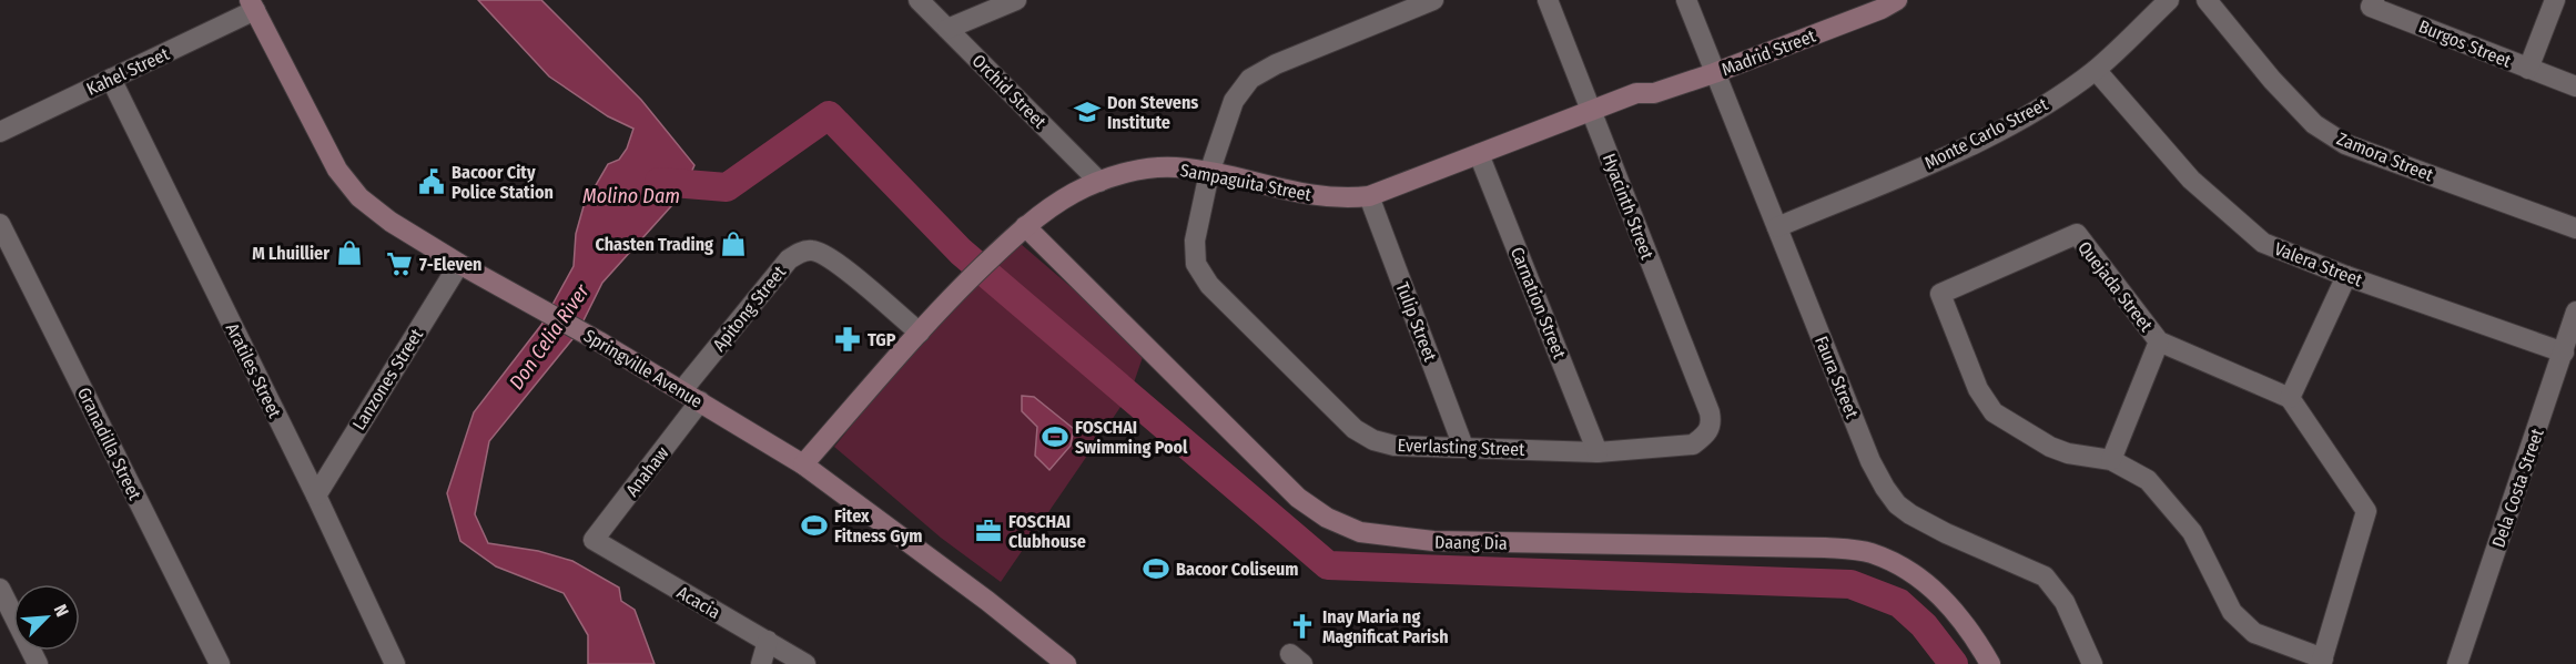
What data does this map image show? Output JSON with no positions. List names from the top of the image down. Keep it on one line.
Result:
{"streets":{"street":["Burgos Street","Madrid Street","Kahel Street","Orchid Street","Monte Carlo Street","Zamora Street","Sampaguita Street","Hyacinth Street","Valera Street","Quejada Street","Carnation Street","Apitong Street","Tulip Street","Springville Avenue","Aratiles Street","Faura Street","Lanzones Street","Granadilla Street","Everlasting Street","Anahaw","Dela Costa Street","Daang Dia","Acacia"]},"crossings":[["Madrid Street","Sampaguita Street"],["Madrid Street","Hyacinth Street"],["Madrid Street","Faura Street"],["Kahel Street","Springville Avenue"],["Kahel Street","Aratiles Street"],["Orchid Street","Sampaguita Street"],["Monte Carlo Street","Valera Street"],["Monte Carlo Street","Faura Street"],["Sampaguita Street","Hyacinth Street"],["Sampaguita Street","Carnation Street"],["Sampaguita Street","Apitong Street"],["Sampaguita Street","Tulip Street"],["Sampaguita Street","Springville Avenue"],["Sampaguita Street","Everlasting Street"],["Sampaguita Street","Daang Dia"],["Hyacinth Street","Everlasting Street"],["Valera Street","Dela Costa Street"],["Carnation Street","Everlasting Street"],["Apitong Street","Springville Avenue"],["Tulip Street","Everlasting Street"],["Springville Avenue","Lanzones Street"],["Springville Avenue","Anahaw"],["Aratiles Street","Lanzones Street"],["Anahaw","Acacia"]],"water":["Molino Dam","Don Celia River"],"places":{"school or university":["Don Stevens Institute"],"public building":["Bacoor City Police Station"],"shop":["Chasten Trading","M Lhuillier"],"supermarket":["7-Eleven"],"pharmacy":["TGP"],"sports":["FOSCHAI Swimming Pool","Fitex Fitness Gym","Bacoor Coliseum"],"office":["FOSCHAI Clubhouse"],"church":["Inay Maria ng Magnificat Parish"]},"north":"top right"}
